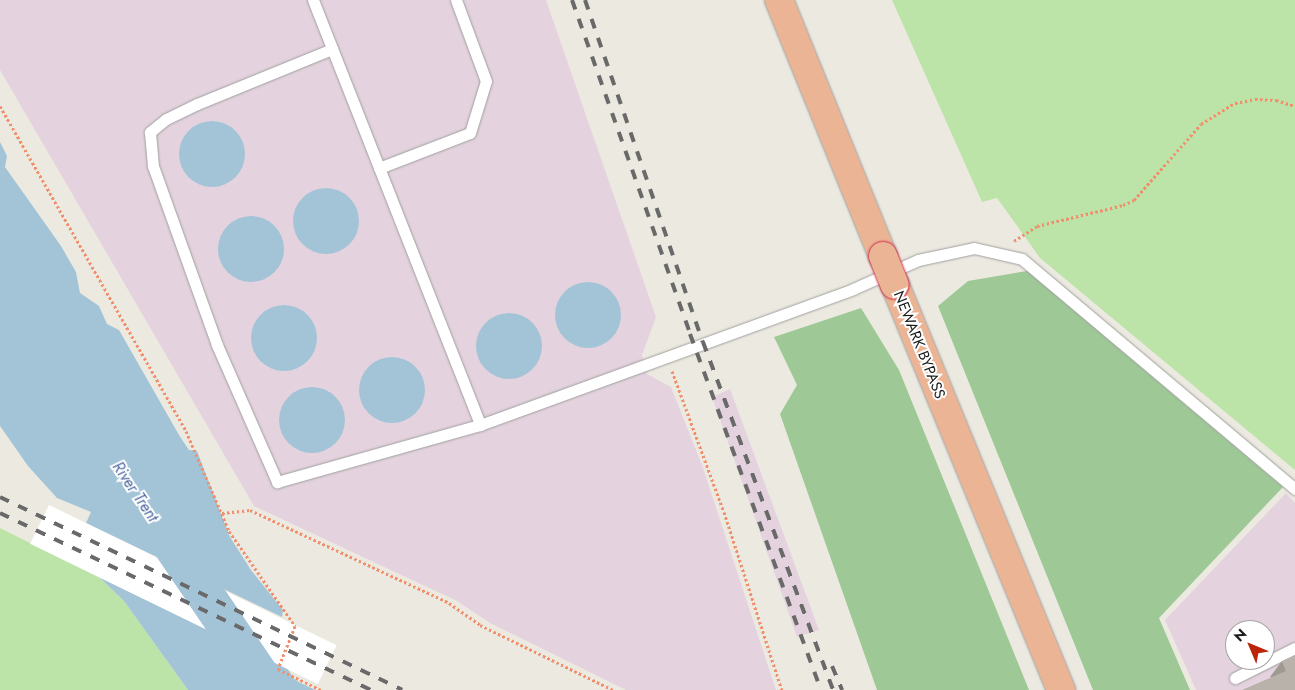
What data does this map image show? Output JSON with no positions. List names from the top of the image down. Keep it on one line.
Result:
{"streets":{"highway":["NEWARK BYPASS"]},"water":["River Trent"],"north":"top left"}
